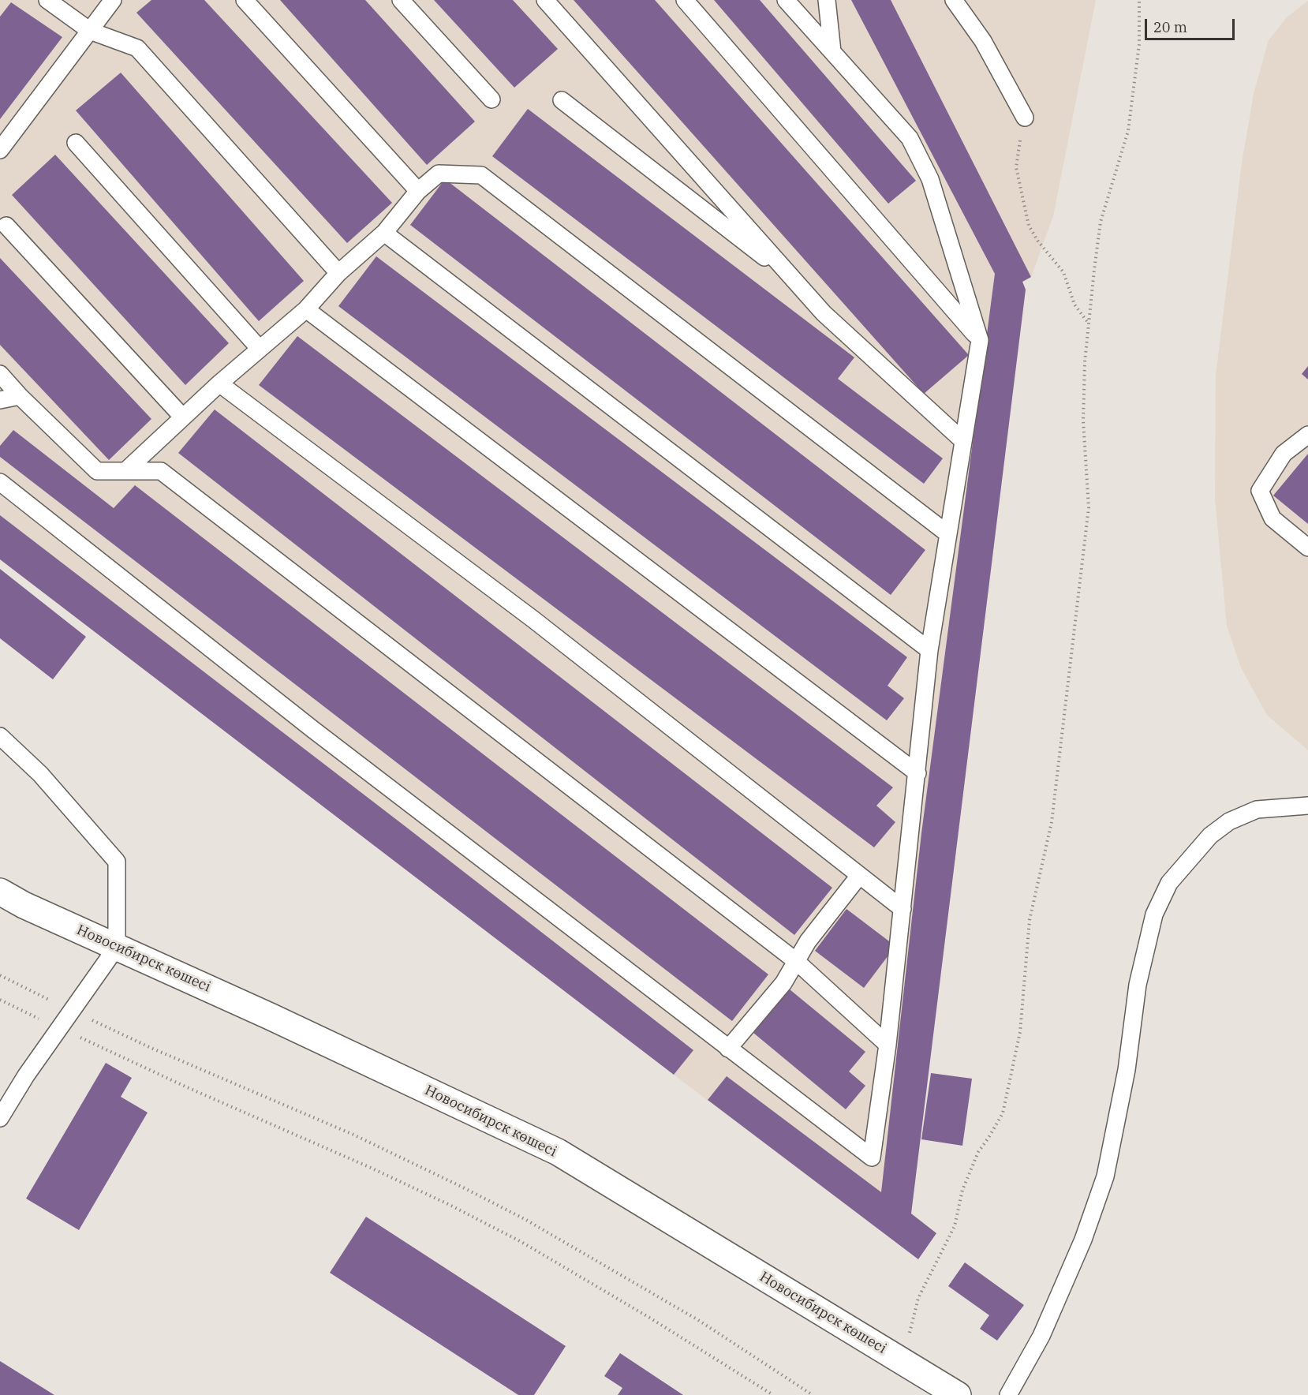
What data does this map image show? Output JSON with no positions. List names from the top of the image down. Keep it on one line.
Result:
{"streets":{"main road":["Новосибирск көшесі"]},"scale_bar":"20 m"}
